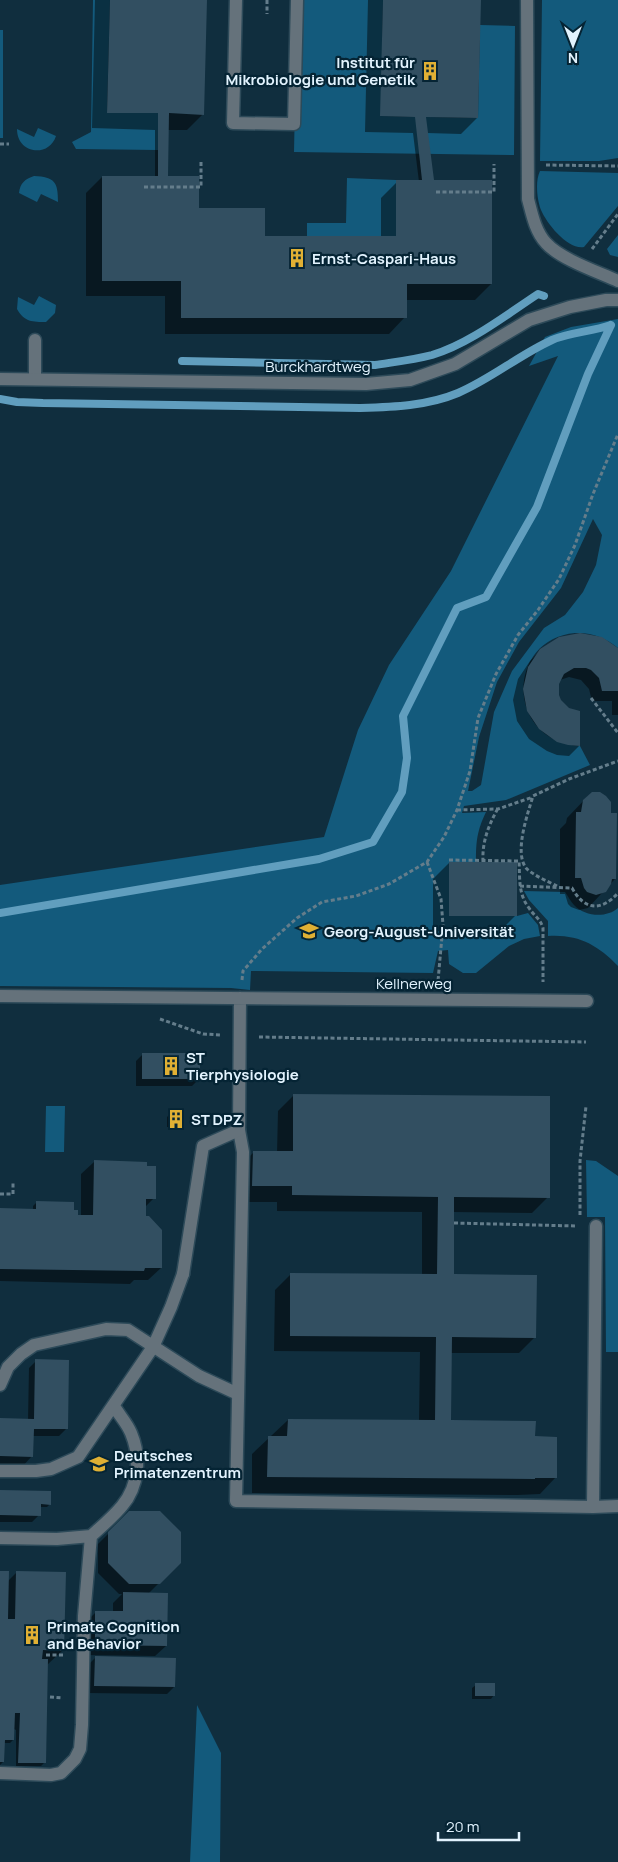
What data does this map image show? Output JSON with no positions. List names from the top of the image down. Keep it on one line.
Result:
{"streets":{"street":["Burckhardtweg","Kellnerweg"]},"places":{"building":["Institut für Mikrobiologie und Genetik","Ernst-Caspari-Haus","ST Tierphysiologie","ST DPZ","Primate Cognition and Behavior"],"school or university":["Georg-August-Universität","Deutsches Primatenzentrum"]},"scale_bar":"20 m","north":"bottom"}
